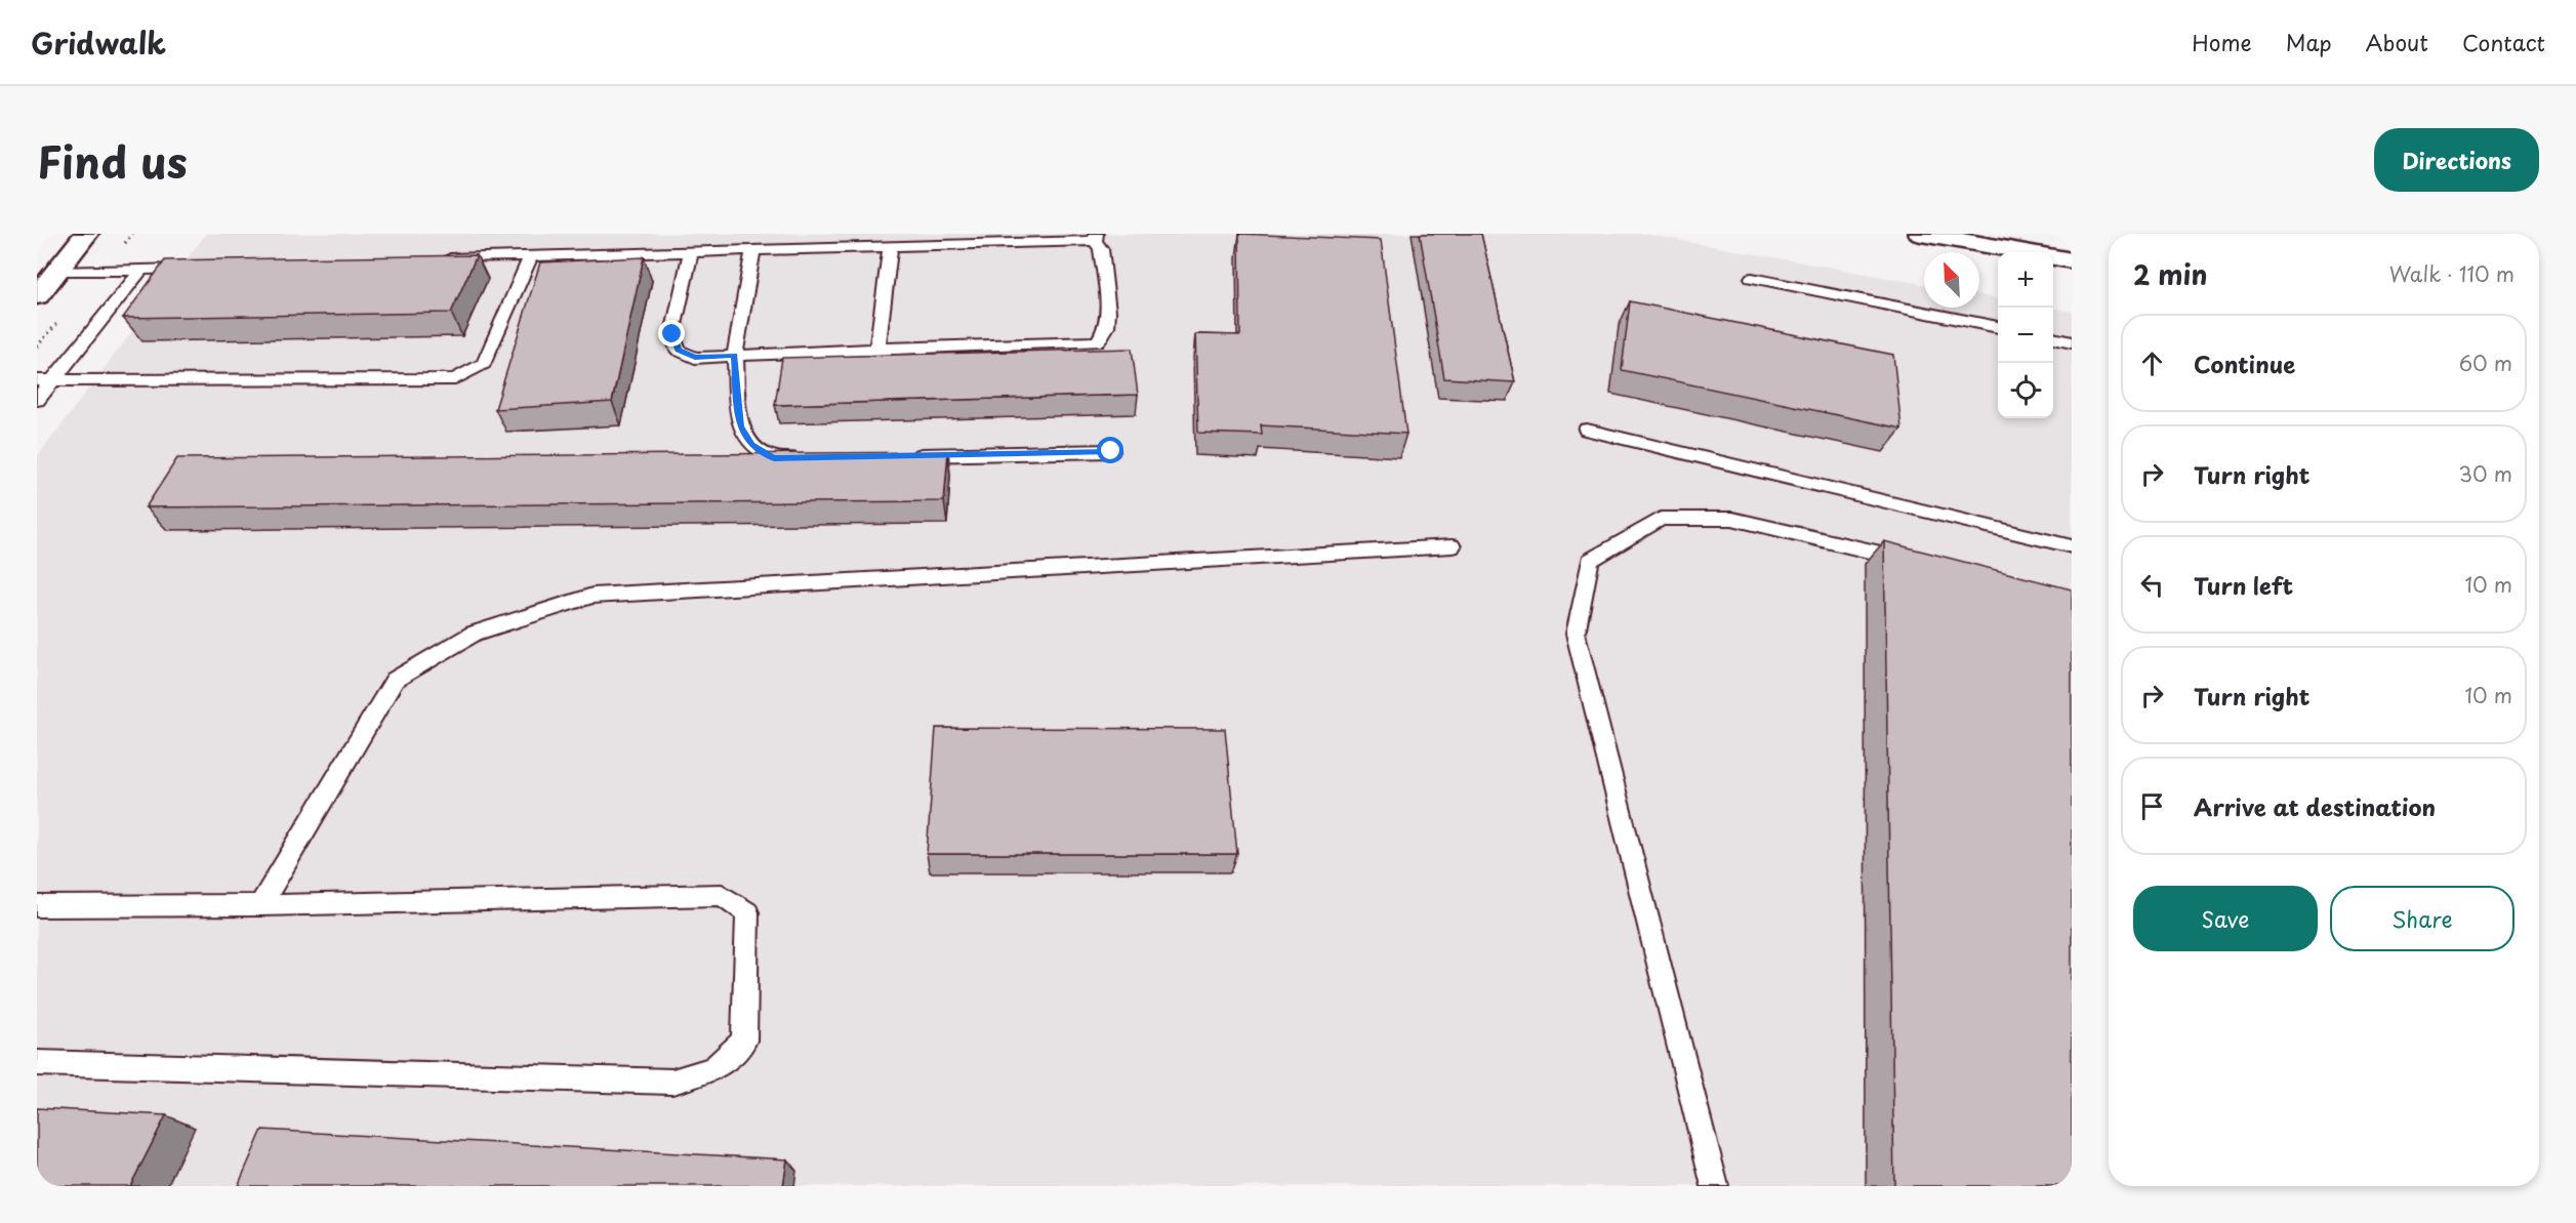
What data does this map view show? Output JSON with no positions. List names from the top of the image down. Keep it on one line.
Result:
{"north":"top left","page":{"header":"Gridwalk","nav":["Home","Map","About","Contact"],"title":"Find us","buttons":["Directions",["Save","Share"]],"heading":["2 min","Walk · 110 m"],"map_buttons":["+","−"],"list":[["Continue","60 m"],["Turn right","30 m"],["Turn left","10 m"],["Turn right","10 m"],"Arrive at destination"]}}
